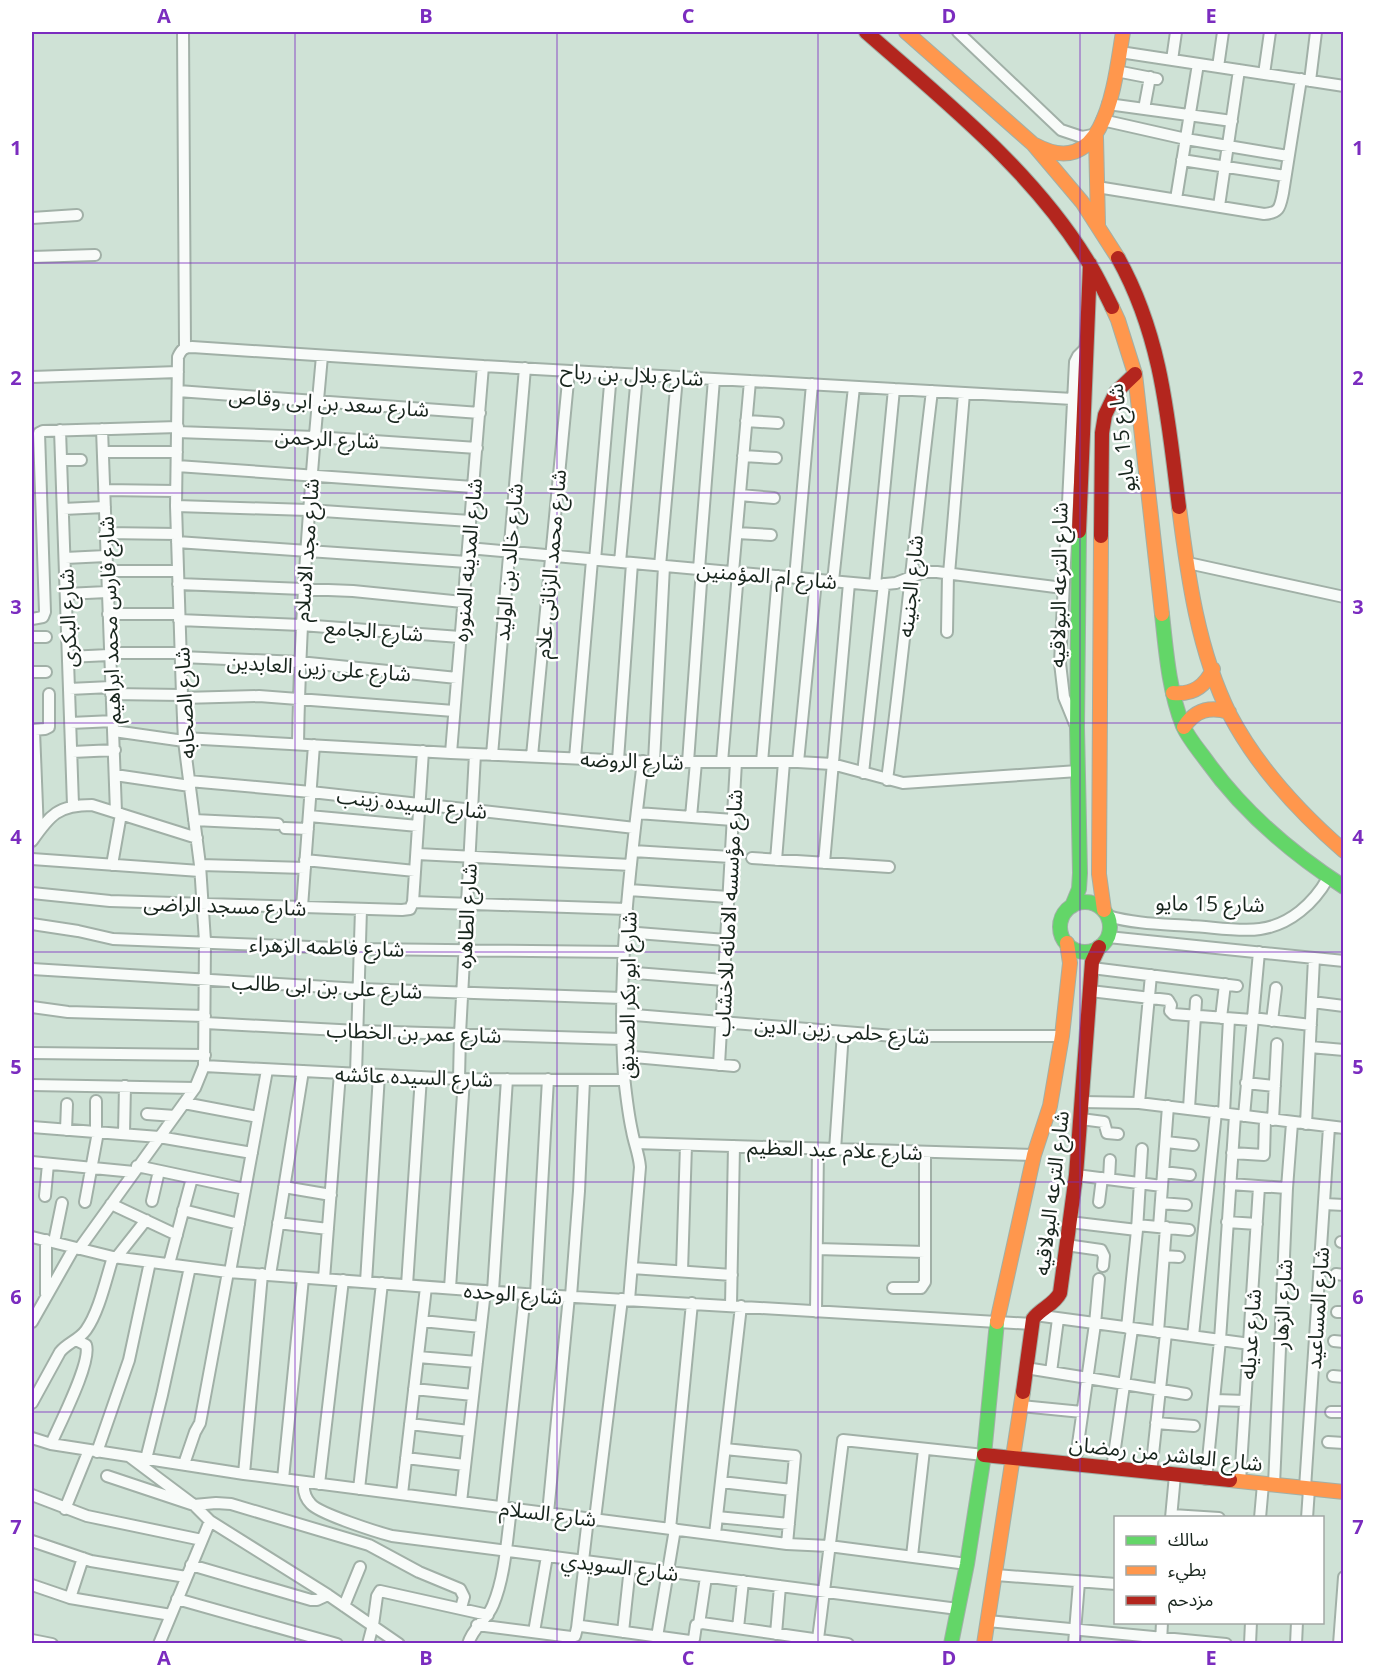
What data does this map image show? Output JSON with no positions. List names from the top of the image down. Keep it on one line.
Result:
{"streets":{"street":["شارع بلال بن رباح","شارع سعد بن ابى وقاص","شارع الرحمن","شارع 15 مايو","شارع مجد الاسلام","شارع المدينه المنوره","شارع خالد بن الوليد","شارع محمد الزناتى علام","شارع ام المؤمنين","شارع الترعه البولاقيه","شارع الجنينه","شارع البكرى","شارع فارس محمد ابراهيم","شارع الجامع","شارع على زين العابدين","شارع الصحابه","شارع الروضه","شارع السيده زينب","شارع مسجد الراضى","شارع مؤسسه الامانه للاخشاب","شارع الطاهره","شارع فاطمه الزهراء","شارع على بن ابى طالب","شارع ابو بكر الصديق","شارع حلمى زين الدين","شارع عمر بن الخطاب","شارع السيده عائشه","شارع علام عبد العظيم","شارع الوحده","شارع الزهار","شارع المساعيد","شارع عديله","شارع العاشر من رمضان","شارع السلام","شارع السويدي"]},"crossings":[["شارع بلال بن رباح","شارع مجد الاسلام"],["شارع بلال بن رباح","شارع المدينه المنوره"],["شارع بلال بن رباح","شارع خالد بن الوليد"],["شارع بلال بن رباح","شارع محمد الزناتى علام"],["شارع بلال بن رباح","شارع الجنينه"],["شارع بلال بن رباح","شارع الصحابه"],["شارع بلال بن رباح","شارع ابو بكر الصديق"],["شارع سعد بن ابى وقاص","شارع مجد الاسلام"],["شارع سعد بن ابى وقاص","شارع المدينه المنوره"],["شارع سعد بن ابى وقاص","شارع الصحابه"],["شارع الرحمن","شارع مجد الاسلام"],["شارع الرحمن","شارع المدينه المنوره"],["شارع الرحمن","شارع البكرى"],["شارع الرحمن","شارع فارس محمد ابراهيم"],["شارع الرحمن","شارع الصحابه"],["شارع 15 مايو","شارع الترعه البولاقيه"],["شارع مجد الاسلام","شارع الجامع"],["شارع مجد الاسلام","شارع على زين العابدين"],["شارع مجد الاسلام","شارع الروضه"],["شارع المدينه المنوره","شارع ام المؤمنين"],["شارع المدينه المنوره","شارع الجامع"],["شارع المدينه المنوره","شارع على زين العابدين"],["شارع المدينه المنوره","شارع الروضه"],["شارع خالد بن الوليد","شارع ام المؤمنين"],["شارع خالد بن الوليد","شارع الروضه"],["شارع محمد الزناتى علام","شارع ام المؤمنين"],["شارع محمد الزناتى علام","شارع الروضه"],["شارع ام المؤمنين","شارع الجنينه"],["شارع ام المؤمنين","شارع ابو بكر الصديق"],["شارع الترعه البولاقيه","شارع الروضه"],["شارع الترعه البولاقيه","شارع حلمى زين الدين"],["شارع الترعه البولاقيه","شارع علام عبد العظيم"],["شارع الترعه البولاقيه","شارع الوحده"],["شارع الترعه البولاقيه","شارع العاشر من رمضان"],["شارع الترعه البولاقيه","شارع السلام"],["شارع الترعه البولاقيه","شارع السويدي"],["شارع الجنينه","شارع الروضه"],["شارع البكرى","شارع على زين العابدين"],["شارع البكرى","شارع الروضه"],["شارع فارس محمد ابراهيم","شارع الجامع"],["شارع فارس محمد ابراهيم","شارع على زين العابدين"],["شارع فارس محمد ابراهيم","شارع الروضه"],["شارع فارس محمد ابراهيم","شارع السيده زينب"],["شارع الجامع","شارع الصحابه"],["شارع على زين العابدين","شارع الصحابه"],["شارع الصحابه","شارع الروضه"],["شارع الصحابه","شارع السيده زينب"],["شارع الصحابه","شارع مسجد الراضى"],["شارع الصحابه","شارع فاطمه الزهراء"],["شارع الصحابه","شارع على بن ابى طالب"],["شارع الصحابه","شارع عمر بن الخطاب"],["شارع الصحابه","شارع السيده عائشه"],["شارع الروضه","شارع مؤسسه الامانه للاخشاب"],["شارع الروضه","شارع الطاهره"],["شارع الروضه","شارع ابو بكر الصديق"],["شارع السيده زينب","شارع الطاهره"],["شارع السيده زينب","شارع ابو بكر الصديق"],["شارع مؤسسه الامانه للاخشاب","شارع حلمى زين الدين"],["شارع الطاهره","شارع فاطمه الزهراء"],["شارع الطاهره","شارع على بن ابى طالب"],["شارع الطاهره","شارع عمر بن الخطاب"],["شارع الطاهره","شارع السيده عائشه"],["شارع الطاهره","شارع الوحده"],["شارع فاطمه الزهراء","شارع ابو بكر الصديق"],["شارع على بن ابى طالب","شارع ابو بكر الصديق"],["شارع ابو بكر الصديق","شارع حلمى زين الدين"],["شارع ابو بكر الصديق","شارع عمر بن الخطاب"],["شارع ابو بكر الصديق","شارع السيده عائشه"],["شارع ابو بكر الصديق","شارع علام عبد العظيم"],["شارع ابو بكر الصديق","شارع الوحده"],["شارع ابو بكر الصديق","شارع السلام"],["شارع ابو بكر الصديق","شارع السويدي"],["شارع الوحده","شارع عديله"],["شارع الزهار","شارع العاشر من رمضان"],["شارع المساعيد","شارع العاشر من رمضان"],["شارع عديله","شارع العاشر من رمضان"],["شارع السلام","شارع السويدي"]],"legend":["سالك","بطيء","مزدحم"],"grid":{"columns":["A","B","C","D","E"],"rows":["1","2","3","4","5","6","7"]}}
